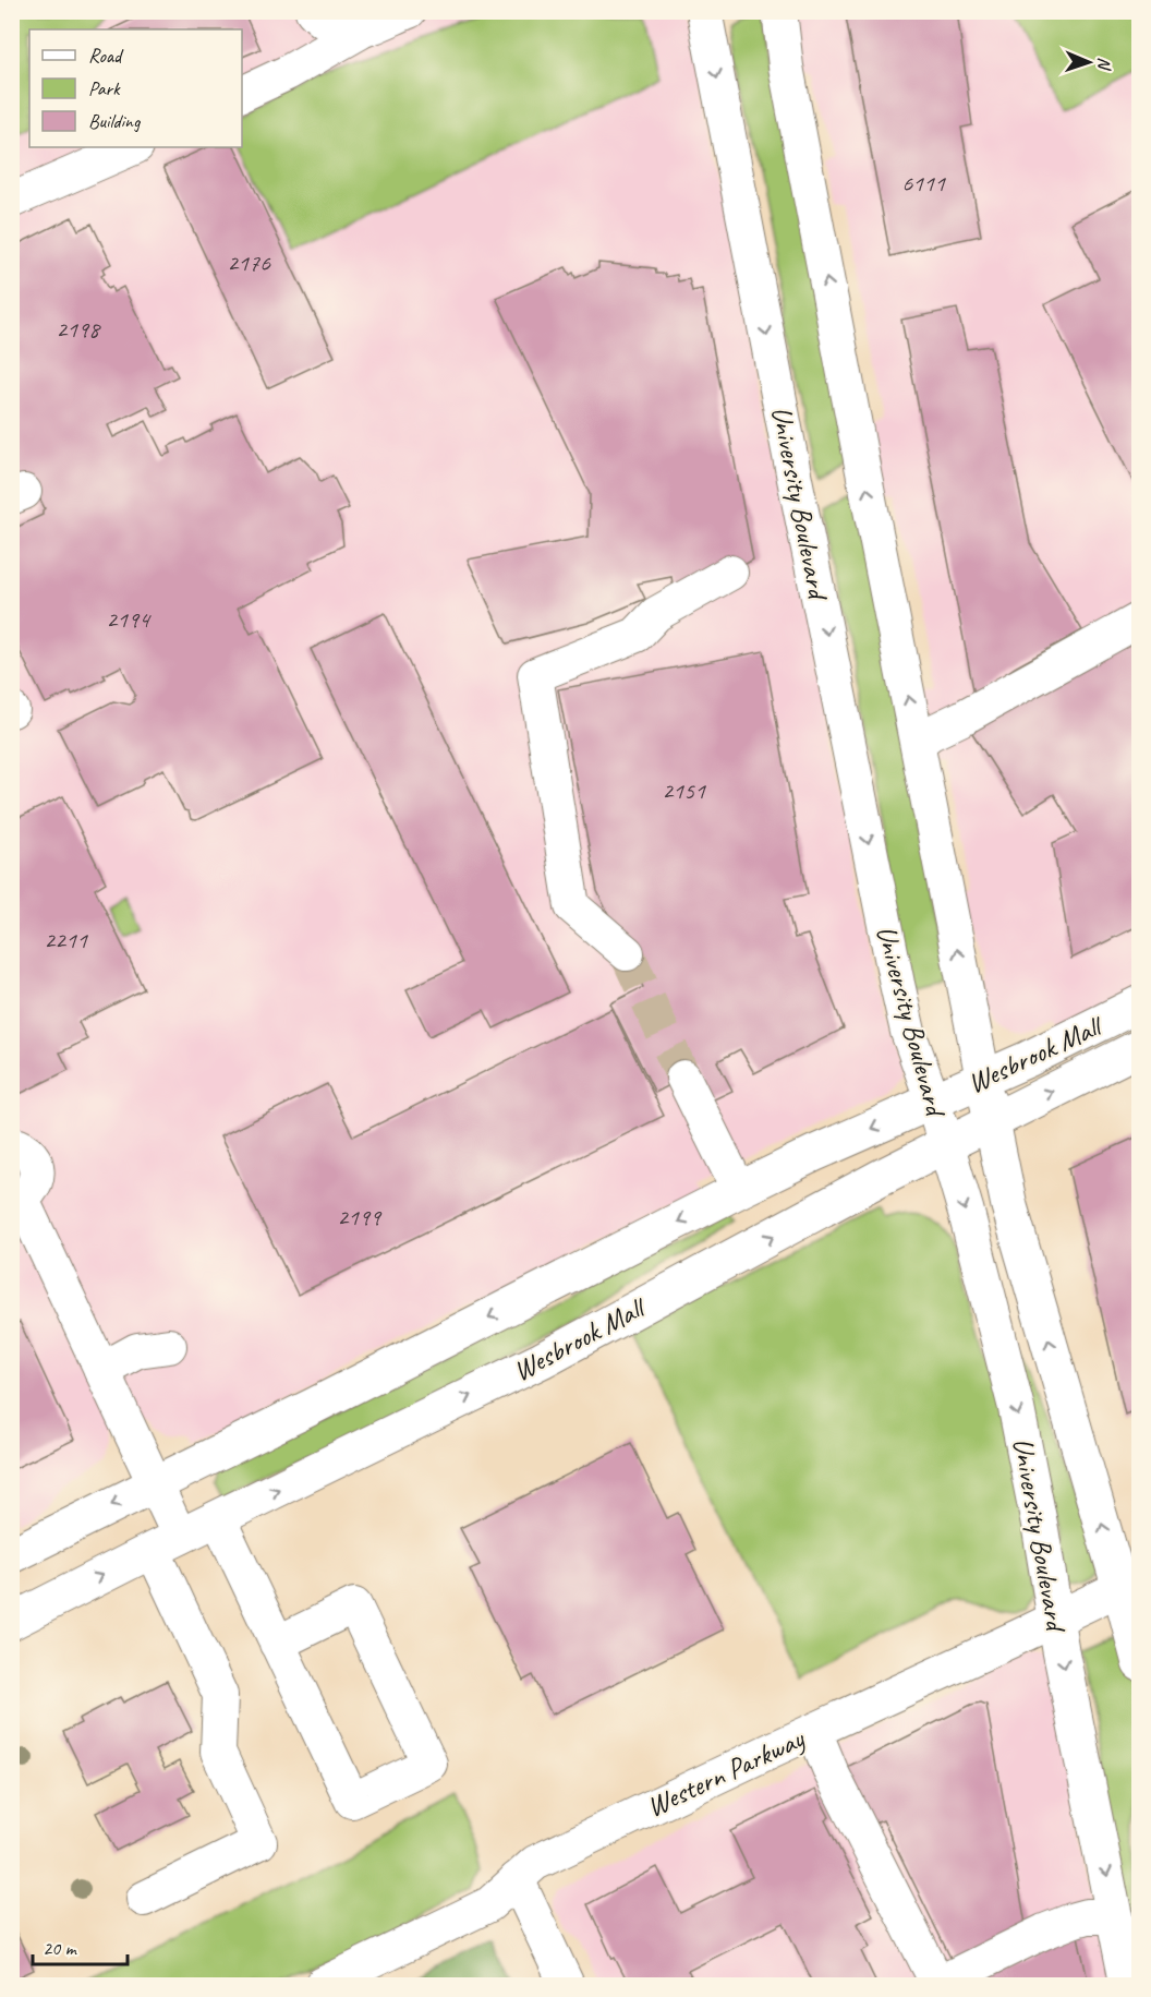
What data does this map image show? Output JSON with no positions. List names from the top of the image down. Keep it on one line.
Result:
{"streets":{"main road":["University Boulevard","Wesbrook Mall"],"street":["Western Parkway"]},"crossings":[["University Boulevard","Wesbrook Mall"],["University Boulevard","Western Parkway"]],"house_numbers":["6111","2176","2198","2194","2151","2211","2199"],"legend":["Road","Park","Building"],"scale_bar":"20 m","north":"right"}
